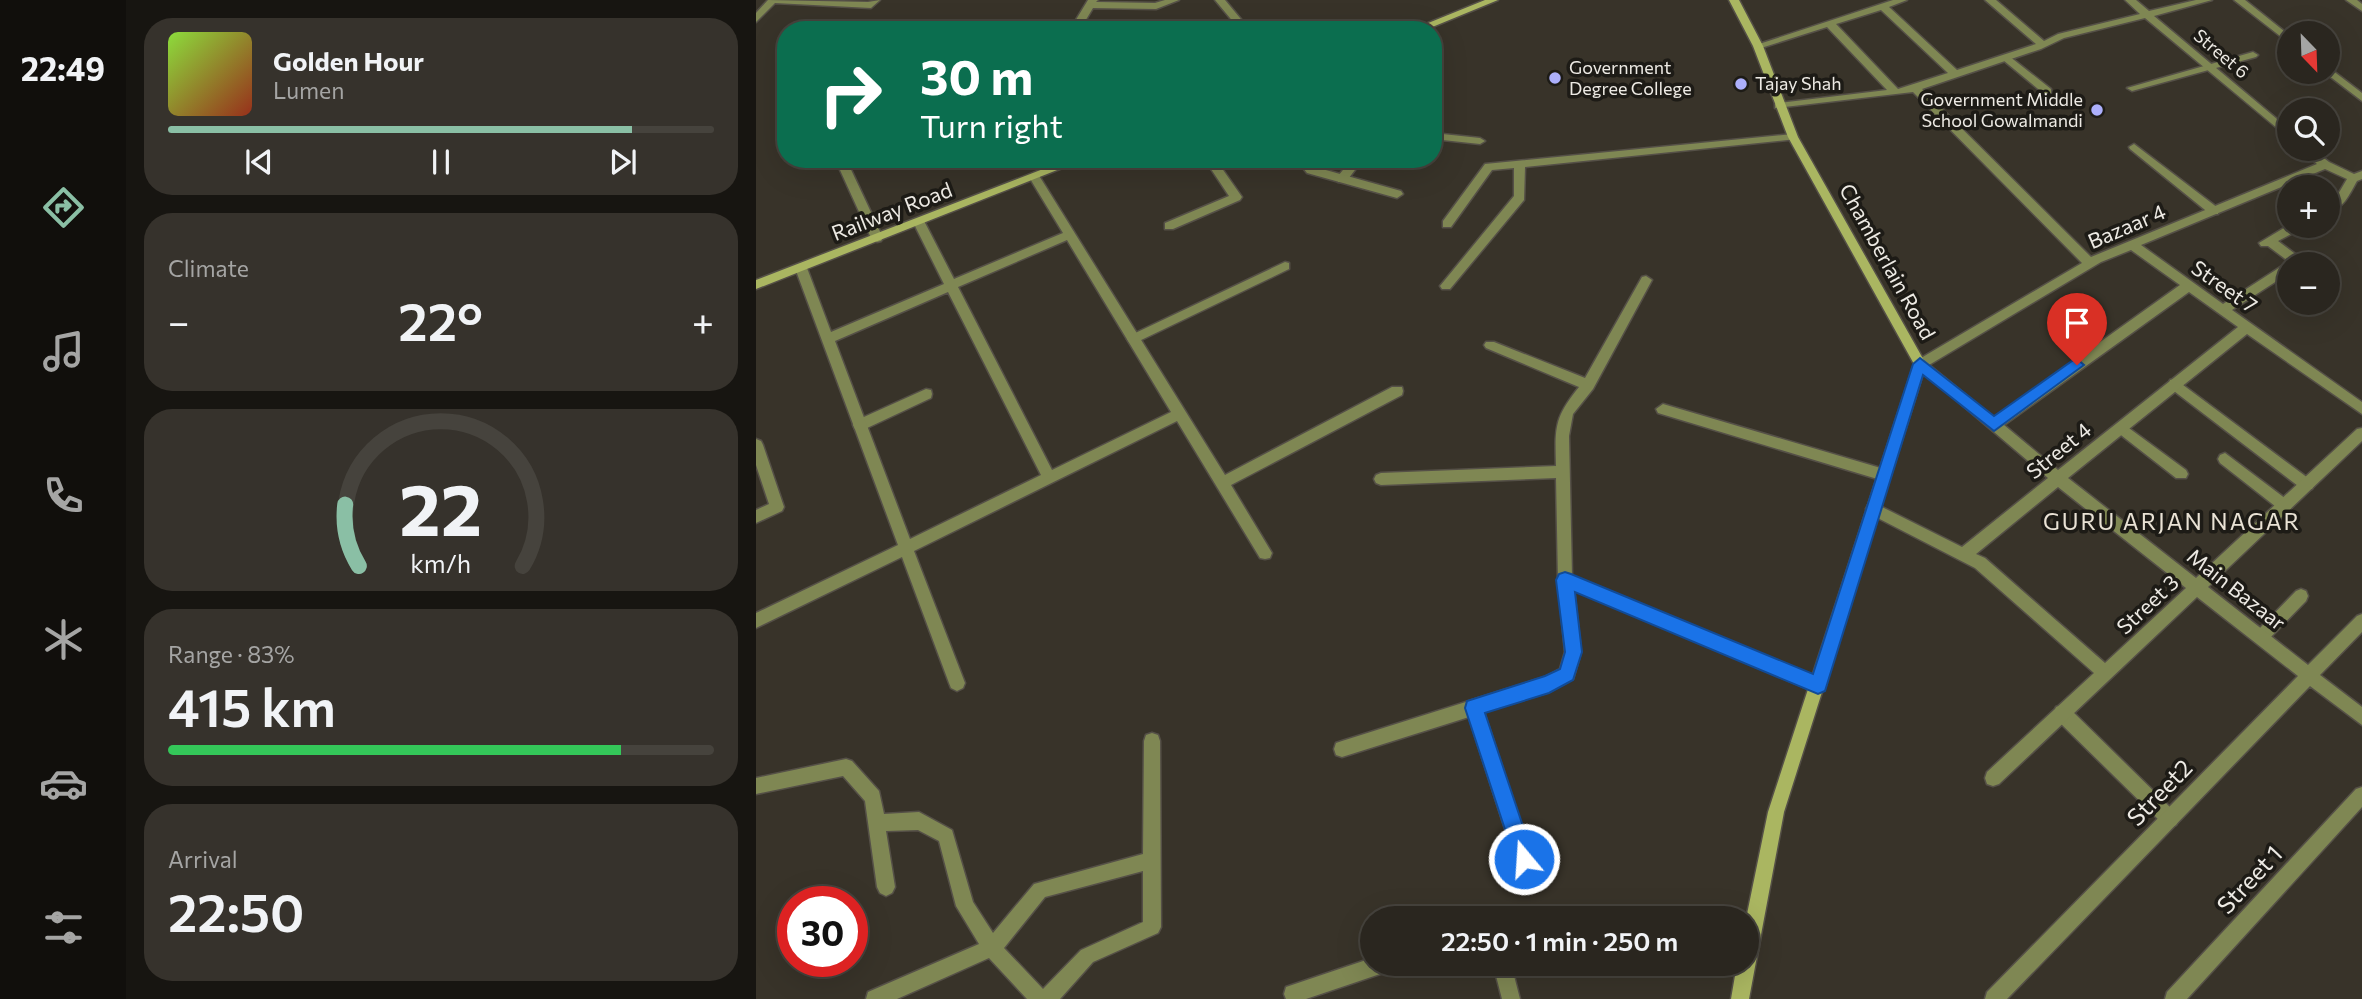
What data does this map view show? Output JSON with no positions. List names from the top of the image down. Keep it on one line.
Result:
{"streets":{"street":["Street 6","Railway Road","Bazaar 4","Chamberlain Road","Street 7","Street 4","Main Bazaar","Street 3","Street2","Street 1"]},"crossings":[["Bazaar 4","Chamberlain Road"],["Bazaar 4","Street 7"],["Bazaar 4","Main Bazaar"],["Chamberlain Road","Main Bazaar"],["Street 7","Street 4"],["Street 4","Main Bazaar"],["Main Bazaar","Street 3"],["Main Bazaar","Street2"]],"districts":["GURU ARJAN NAGAR"],"places":["Government Degree College","Tajay Shah","Government Middle School Gowalmandi"],"north":"bottom right","page":{"tabs":"22:49","map_buttons":["+","−"],"turn":["30 m","Turn right"],"song":["Golden Hour","Lumen"],"tile":["Climate",["Range · 83%","415 km"],["Arrival","22:50"]],"heat":["−","22°","+"],"limit":"30","trip":"22:50 · 1 min · 250 m","gauge":["22","km/h"]}}
